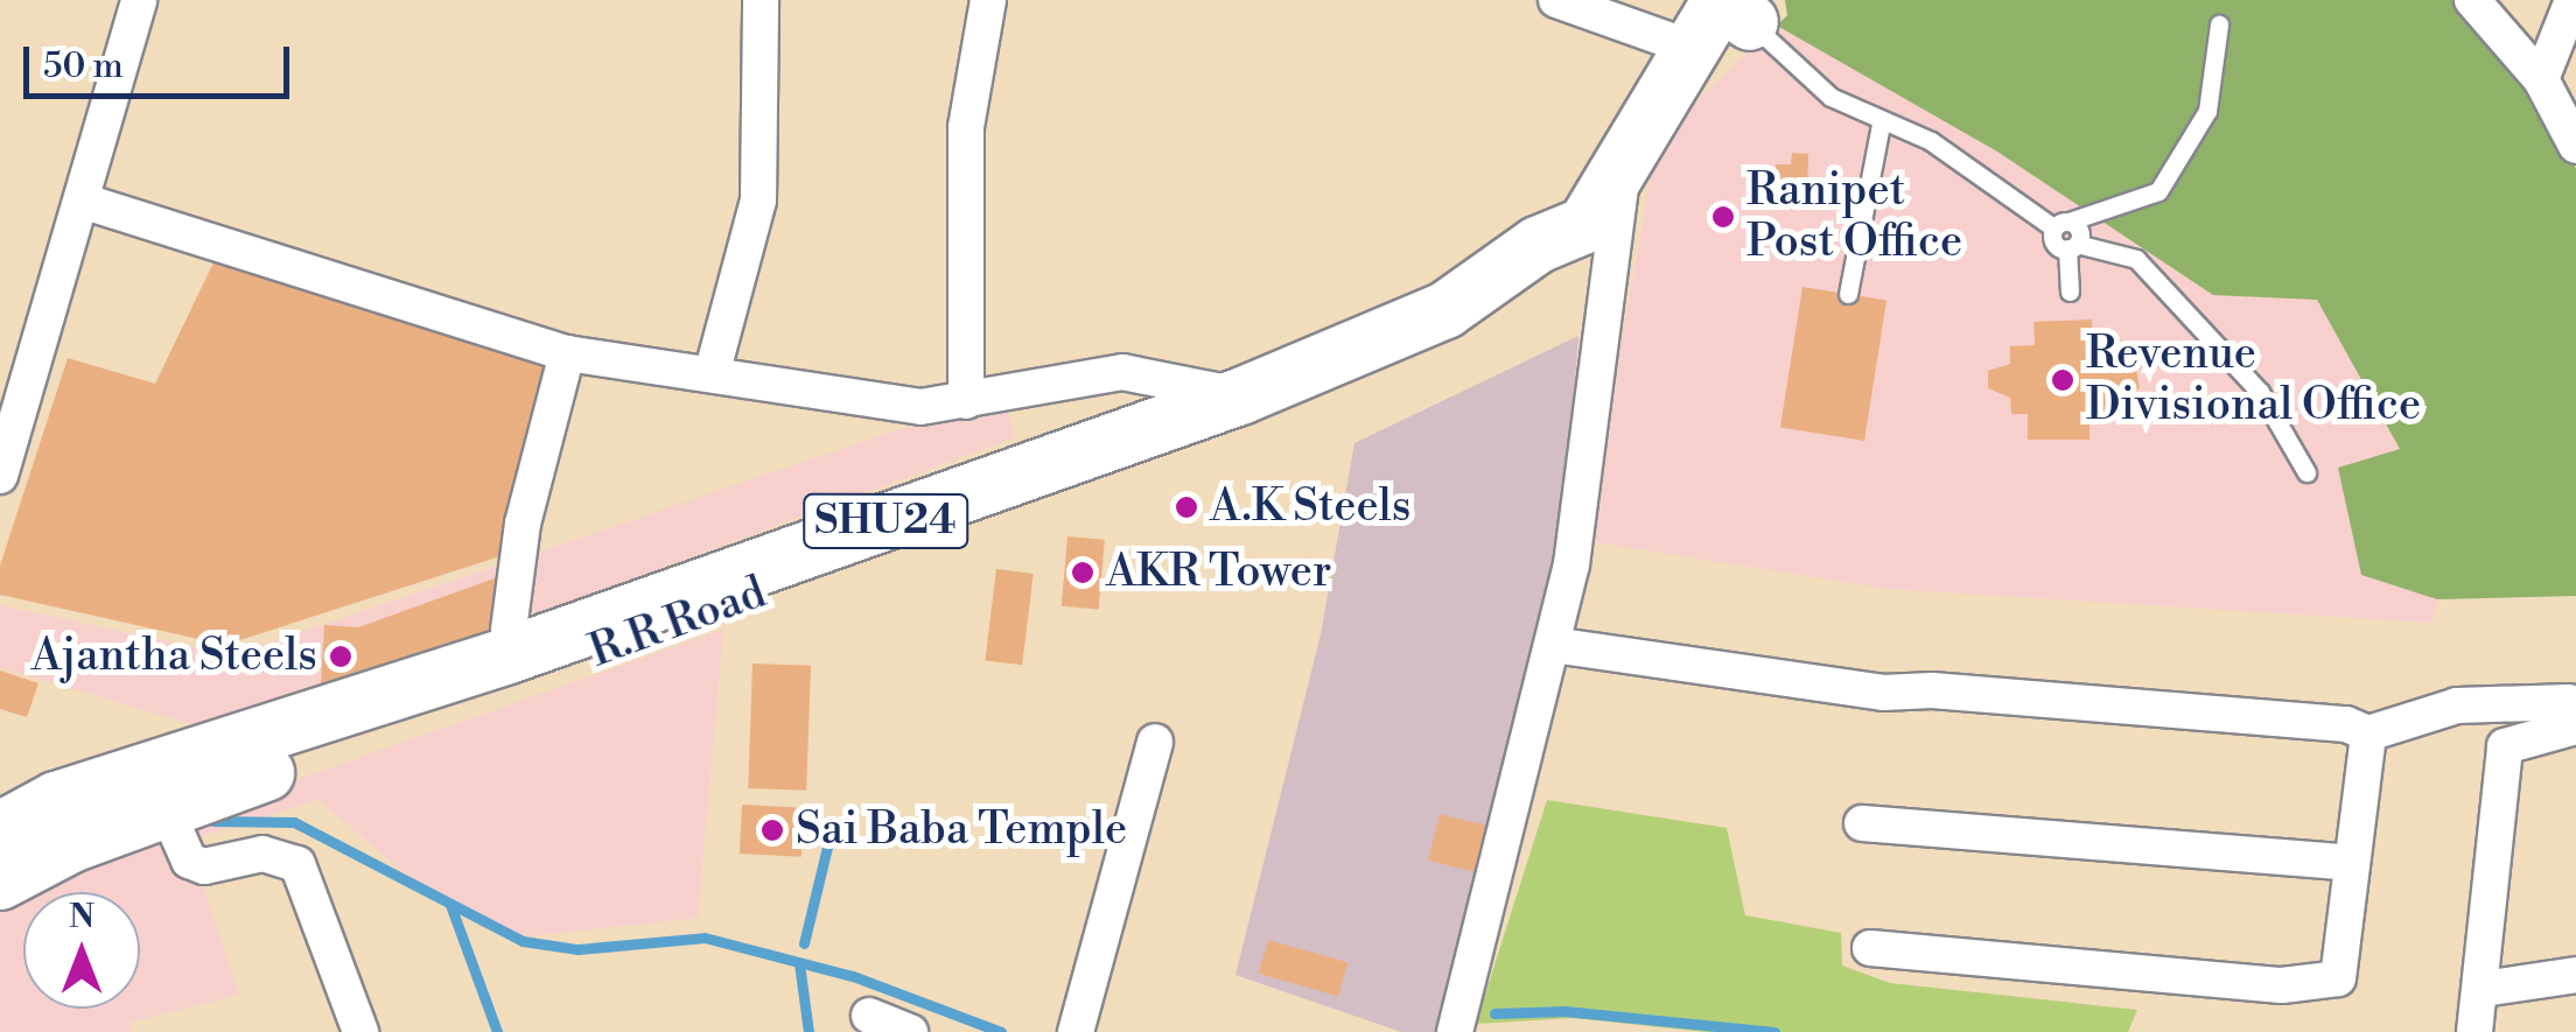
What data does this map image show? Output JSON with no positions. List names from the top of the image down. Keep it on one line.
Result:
{"streets":{"main road":["SHU24","R.R Road"]},"places":["Ranipet Post Office","Revenue Divisional Office","A.K Steels","AKR Tower","Ajantha Steels","Sai Baba Temple"],"scale_bar":"50 m","north":"top"}
